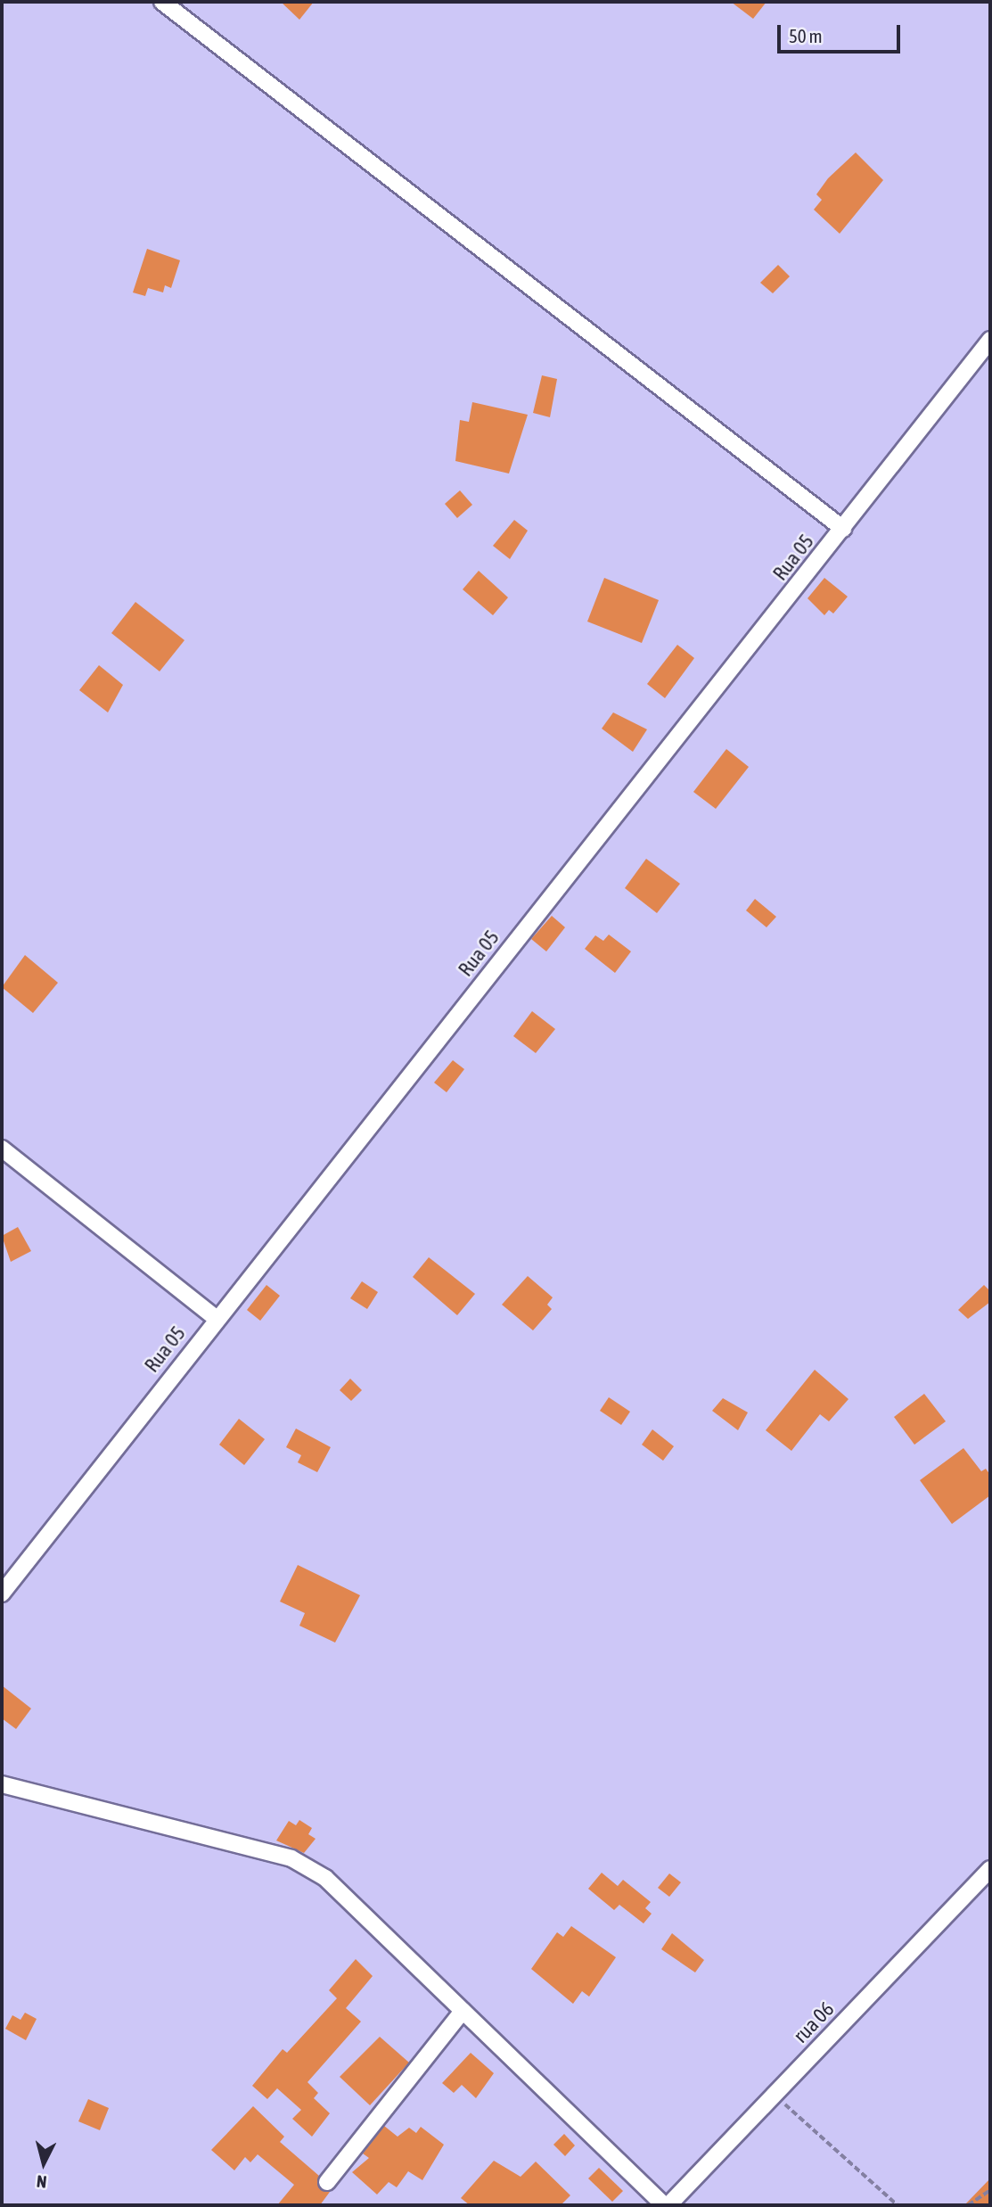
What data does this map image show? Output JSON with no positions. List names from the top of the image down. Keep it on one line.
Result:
{"streets":{"street":["Rua 05","rua 06"]},"scale_bar":"50 m","north":"bottom"}
